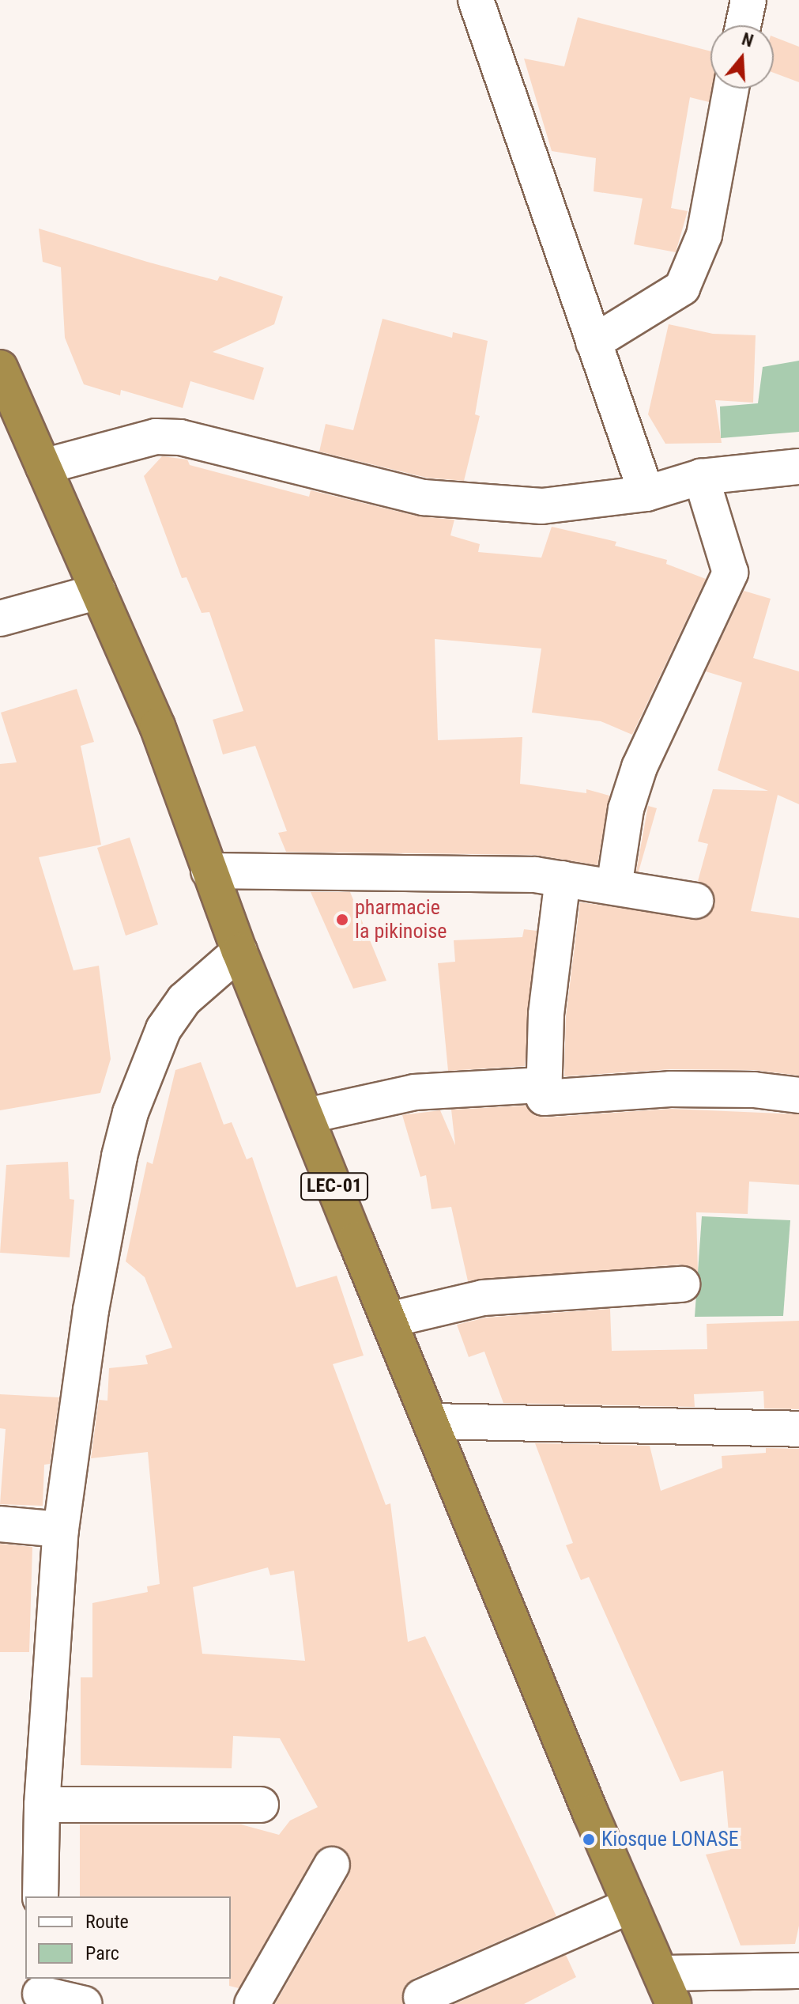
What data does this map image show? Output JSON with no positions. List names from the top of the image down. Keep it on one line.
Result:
{"streets":{"highway":["LEC-01"]},"places":["pharmacie la pikinoise","Kiosque LONASE"],"legend":["Route","Parc"],"north":"top"}
